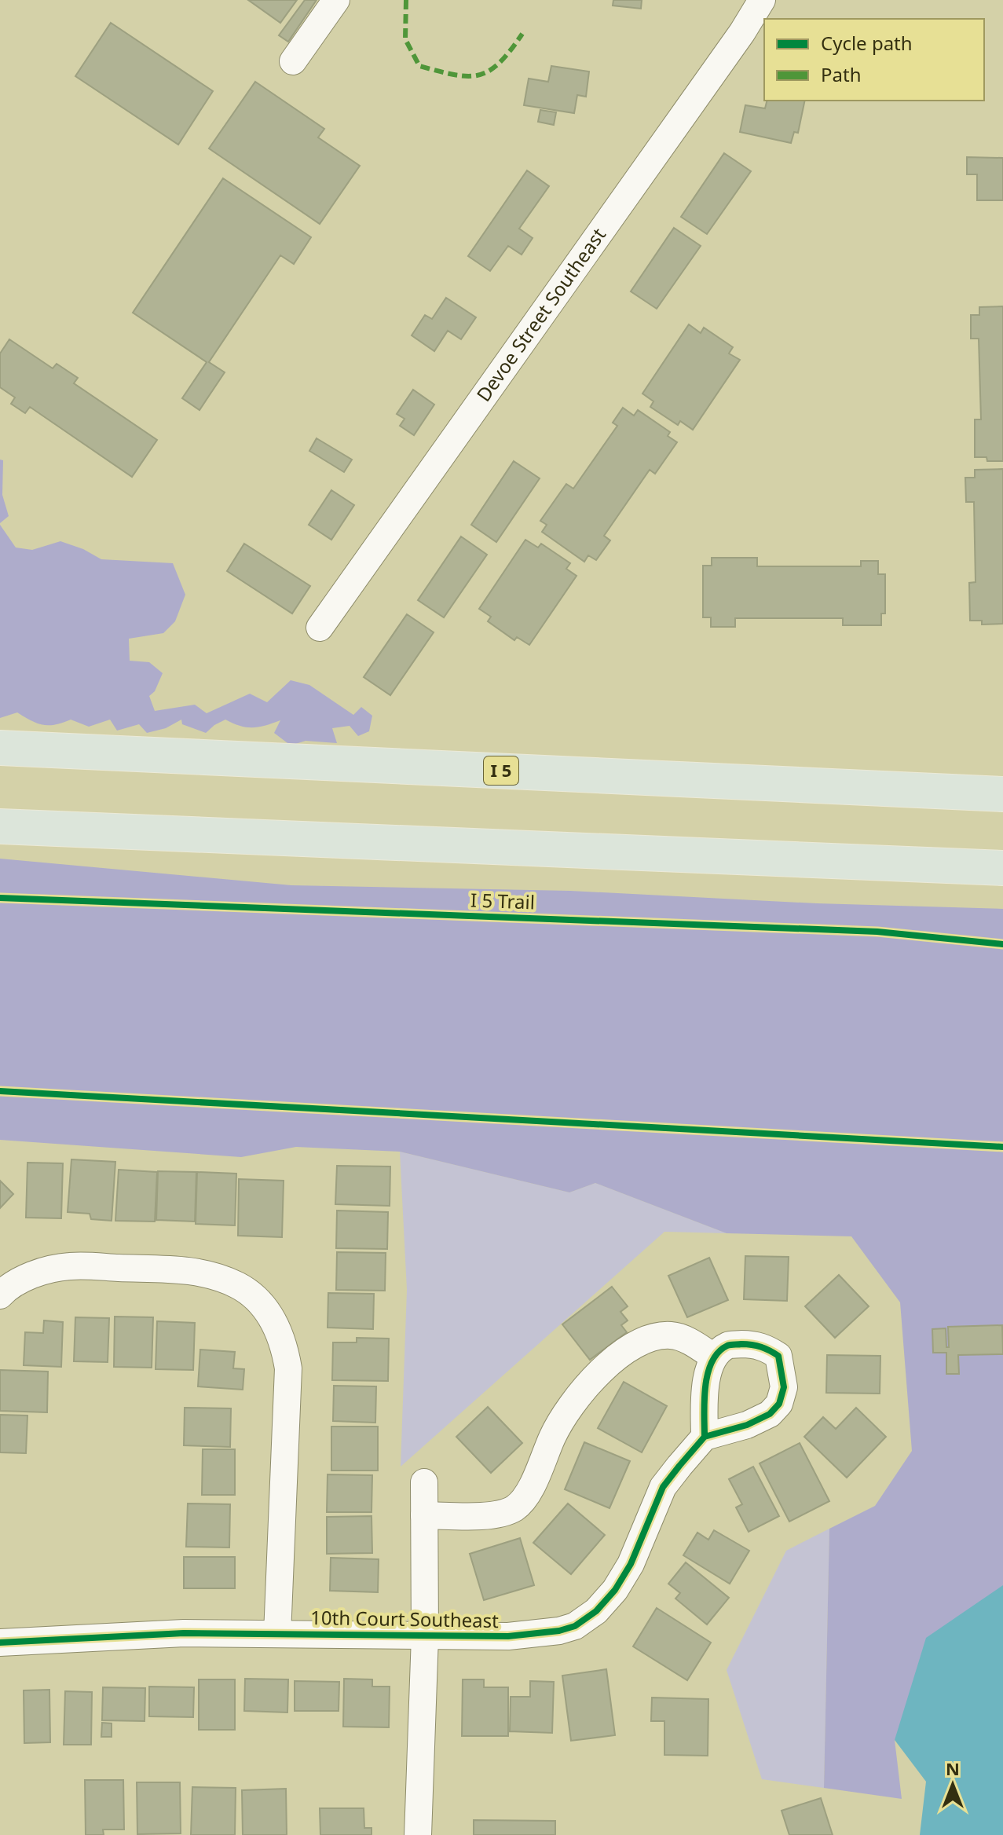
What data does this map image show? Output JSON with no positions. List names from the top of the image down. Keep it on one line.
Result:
{"streets":{"highway":["I 5"],"street":["Devoe Street Southeast","10th Court Southeast"],"cycle path":["I 5 Trail"]},"legend":["Cycle path","Path"],"north":"top"}
